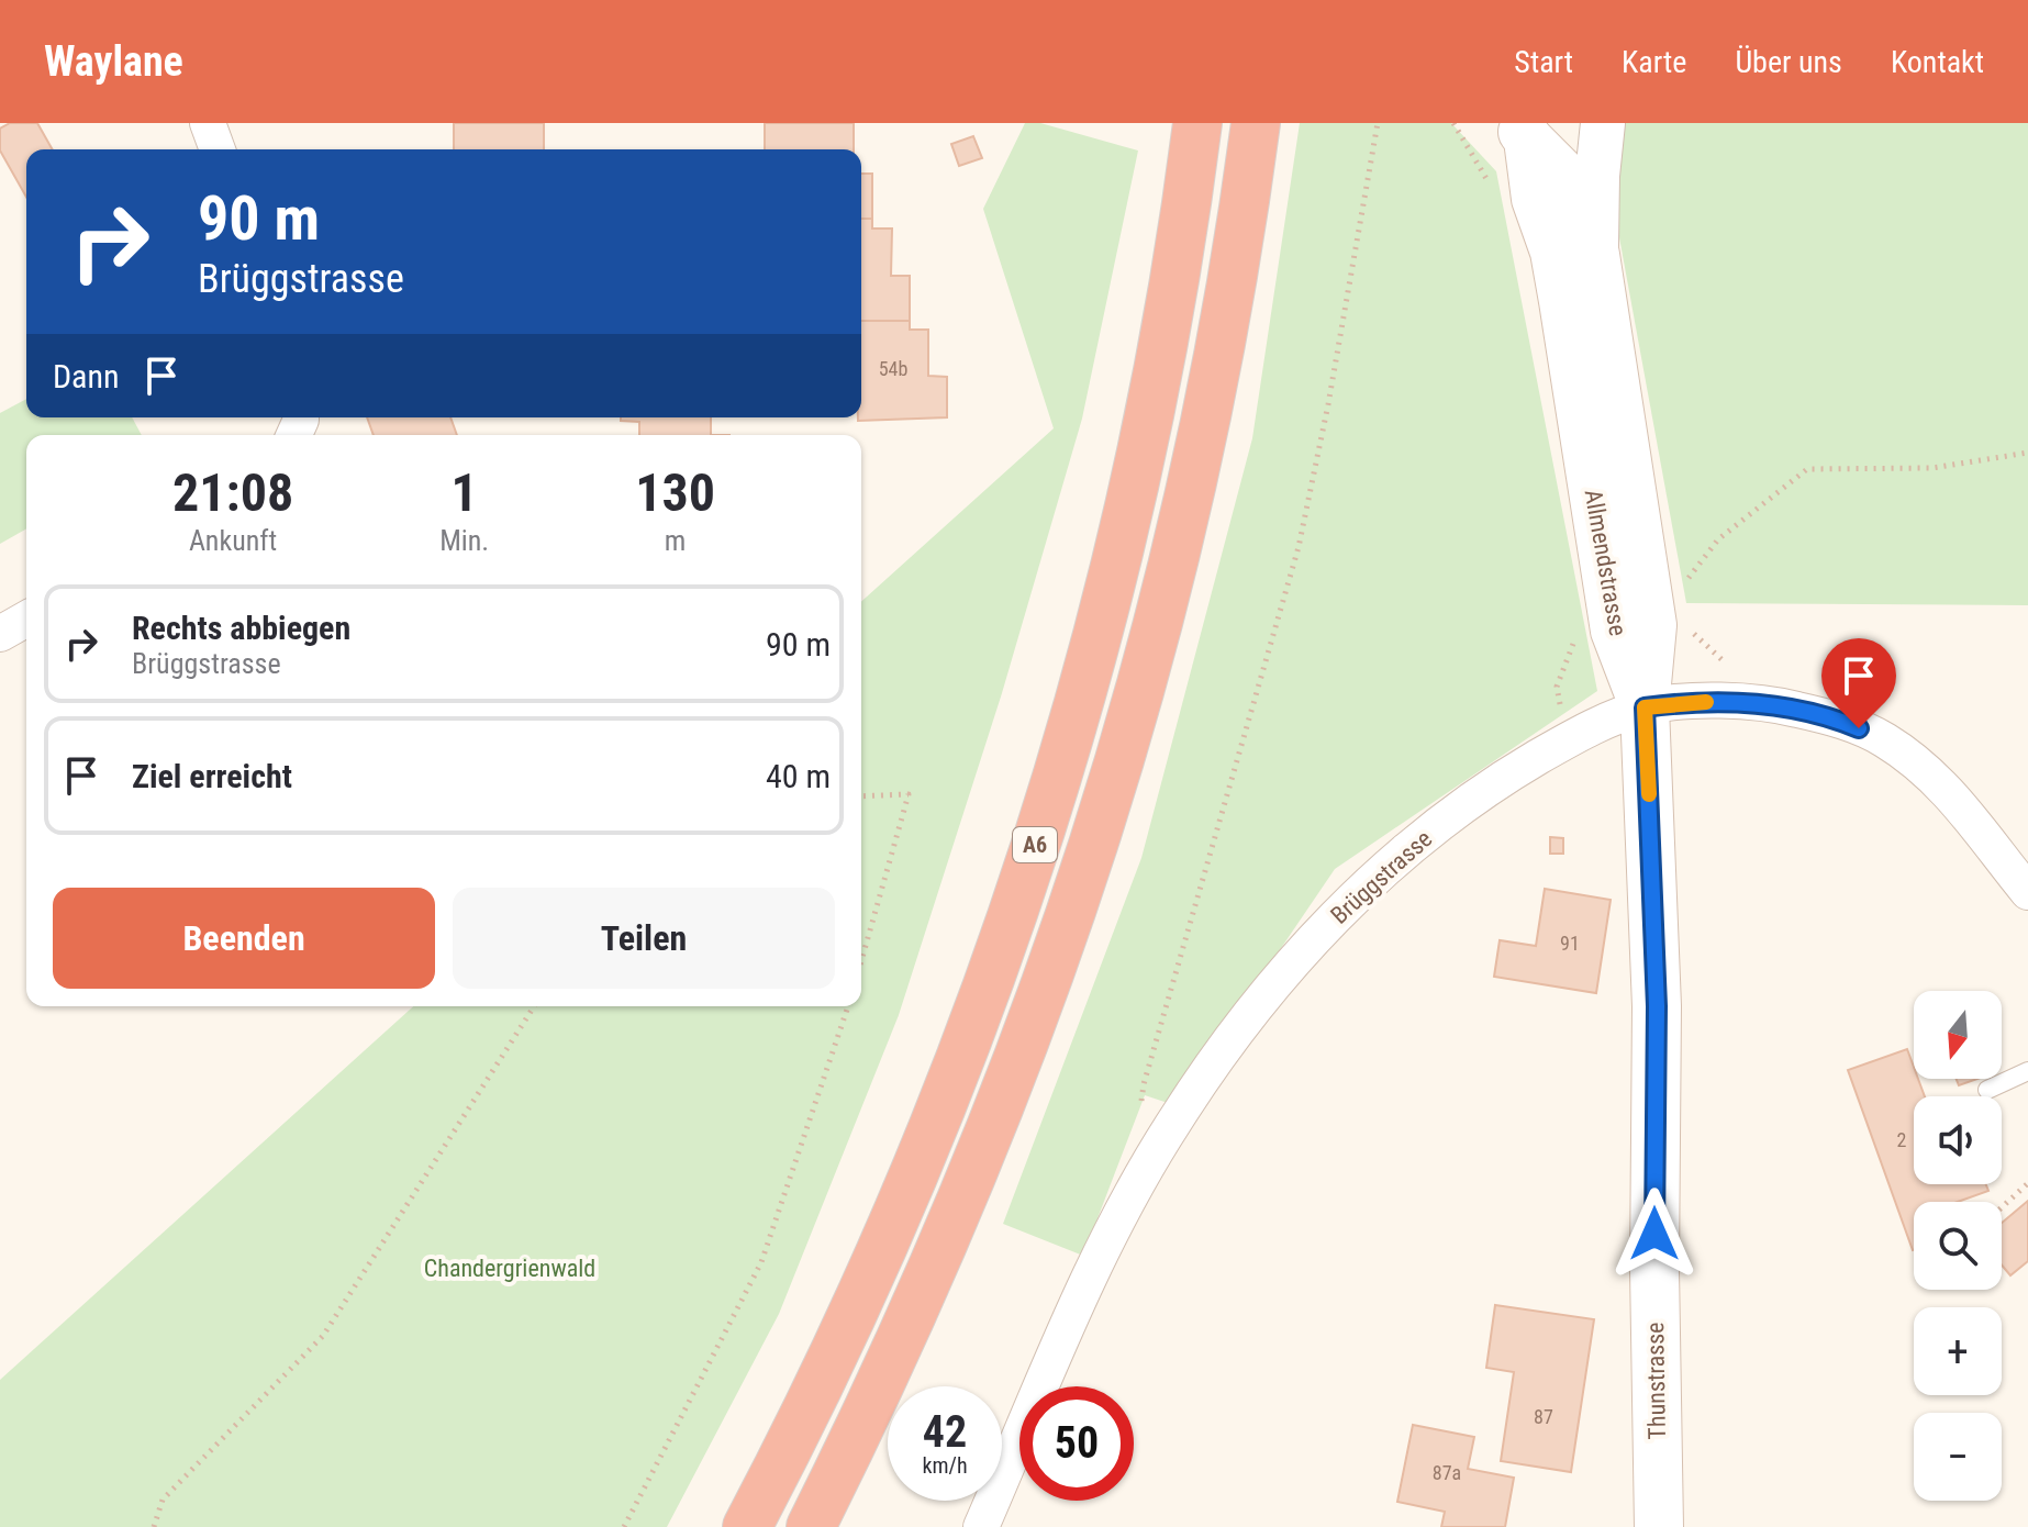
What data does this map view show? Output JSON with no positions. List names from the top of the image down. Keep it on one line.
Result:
{"streets":{"highway":["A6"],"main road":["Allmendstrasse","Thunstrasse"],"street":["Brüggstrasse"]},"crossings":[["Allmendstrasse","Brüggstrasse"],["Allmendstrasse","Thunstrasse"],["Brüggstrasse","Thunstrasse"]],"parks":["Chandergrienwald"],"house_numbers":["54b","91","2","87","87a"],"north":"bottom","page":{"header":"Waylane","nav":["Start","Karte","Über uns","Kontakt"],"turn":["90 m","Brüggstrasse"],"then":"Dann","eta":["21:08","Ankunft","1","Min.","130","m"],"list":[{"name":"Rechts abbiegen","note":"Brüggstrasse","value":"90 m"},{"name":"Ziel erreicht","value":"40 m"}],"buttons":["Beenden","Teilen"],"map_buttons":["+","−"],"speed":"42 km/h","limit":"50"}}
